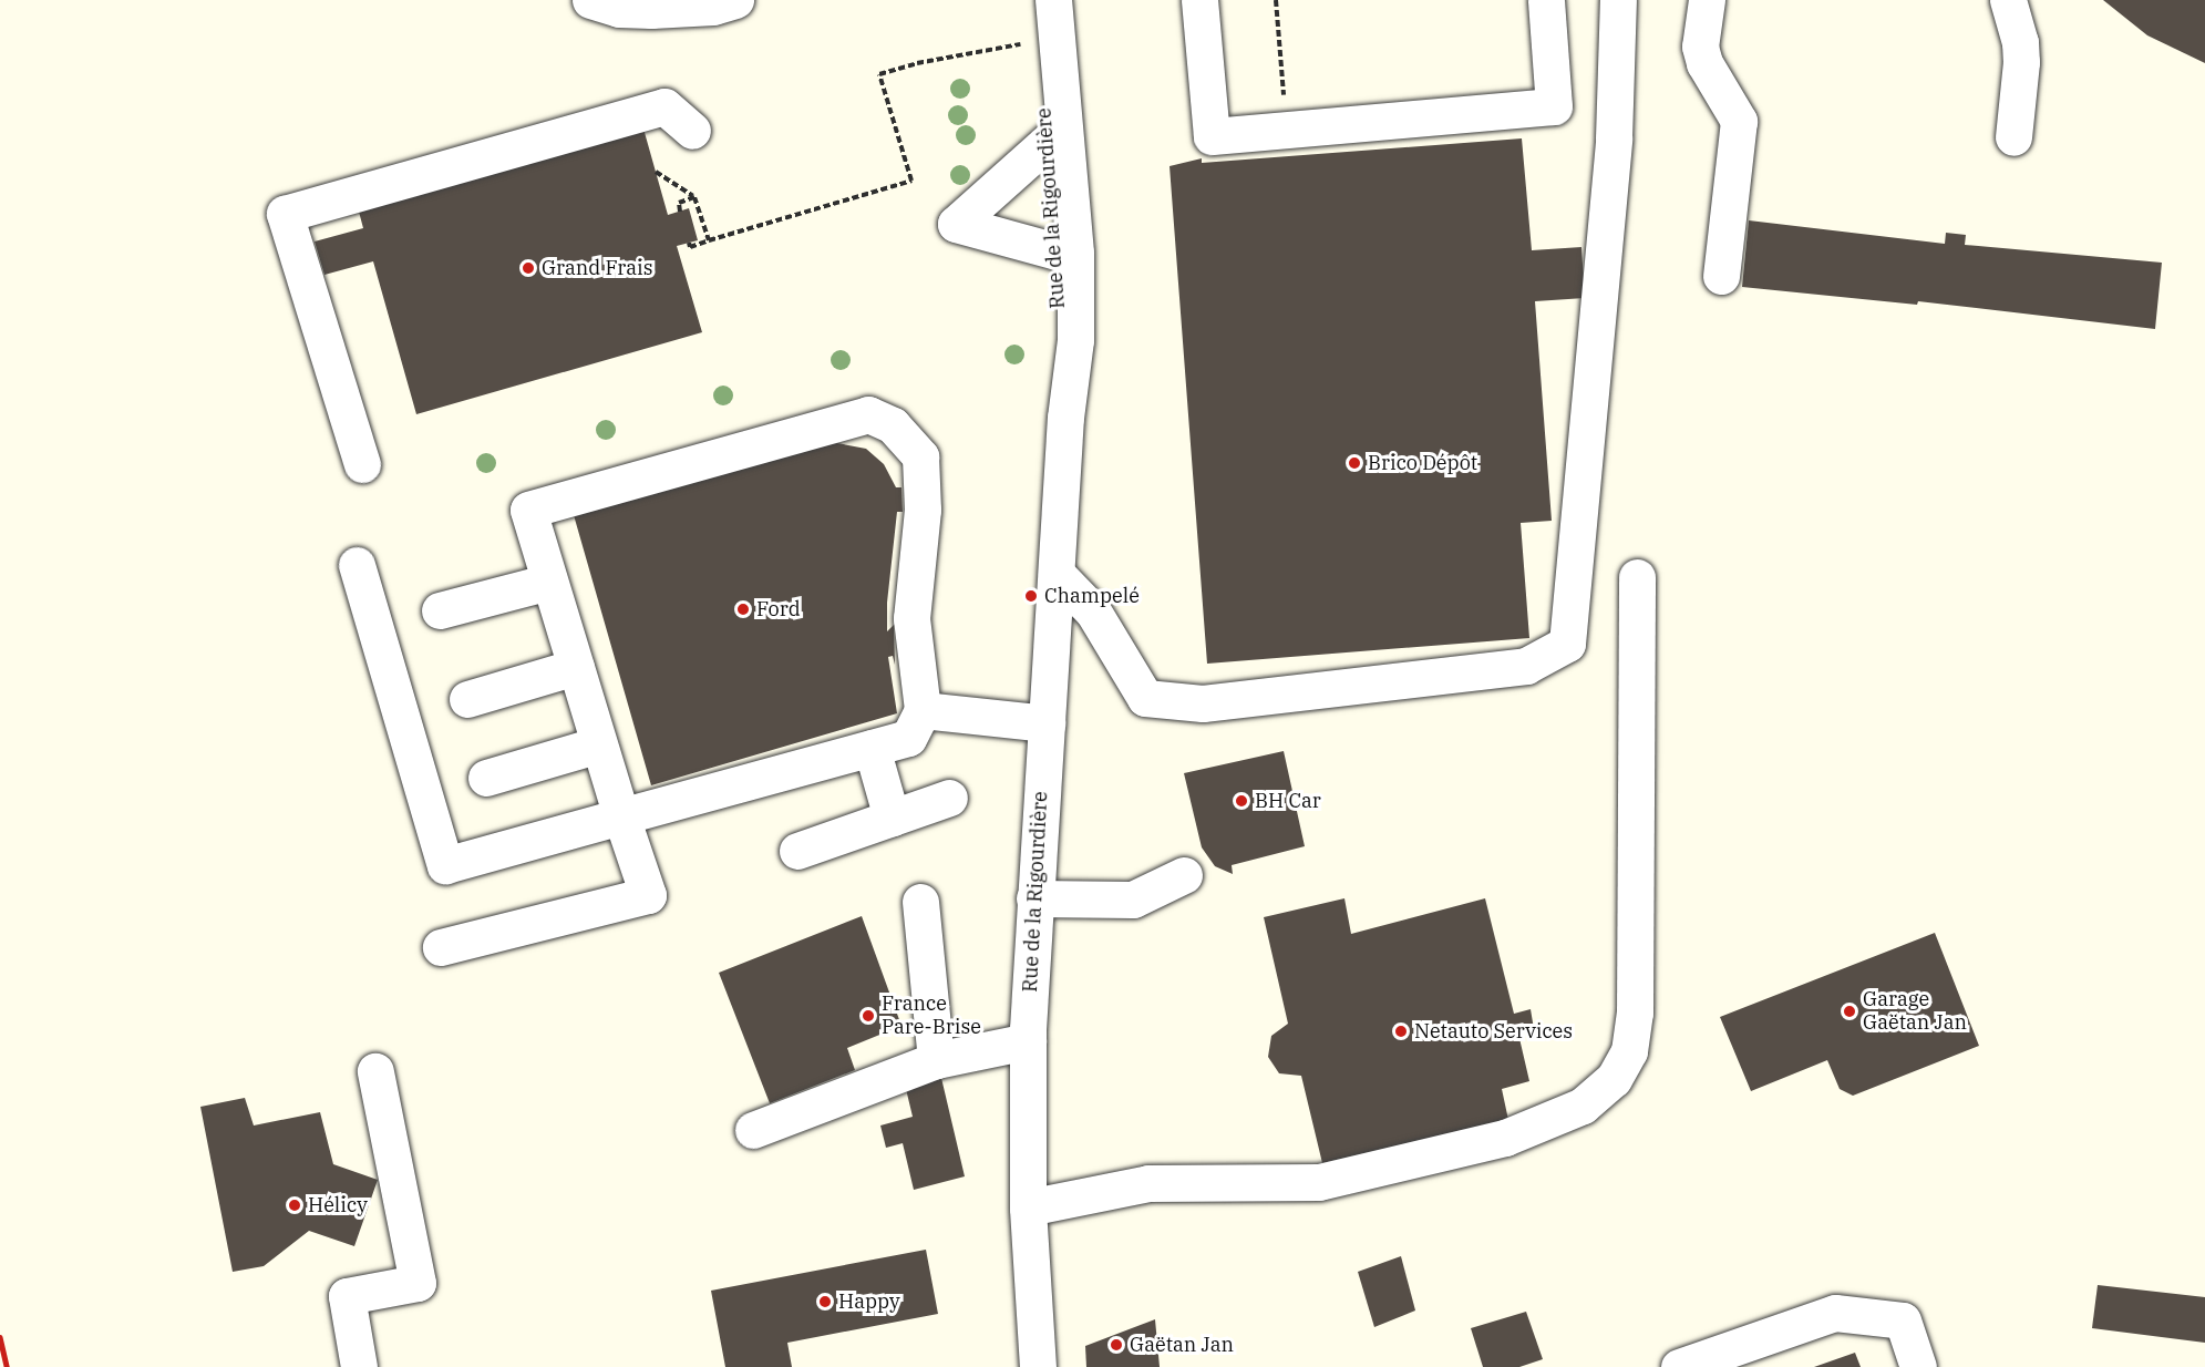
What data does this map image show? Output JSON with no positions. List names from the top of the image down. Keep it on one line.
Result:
{"streets":{"street":["Rue de la Rigourdière"]},"places":["Grand Frais","Brico Dépôt","Champelé","Ford","BH Car","Garage Gaëtan Jan","France Pare-Brise","Netauto Services","Hélicy","Happy","Gaëtan Jan"]}
